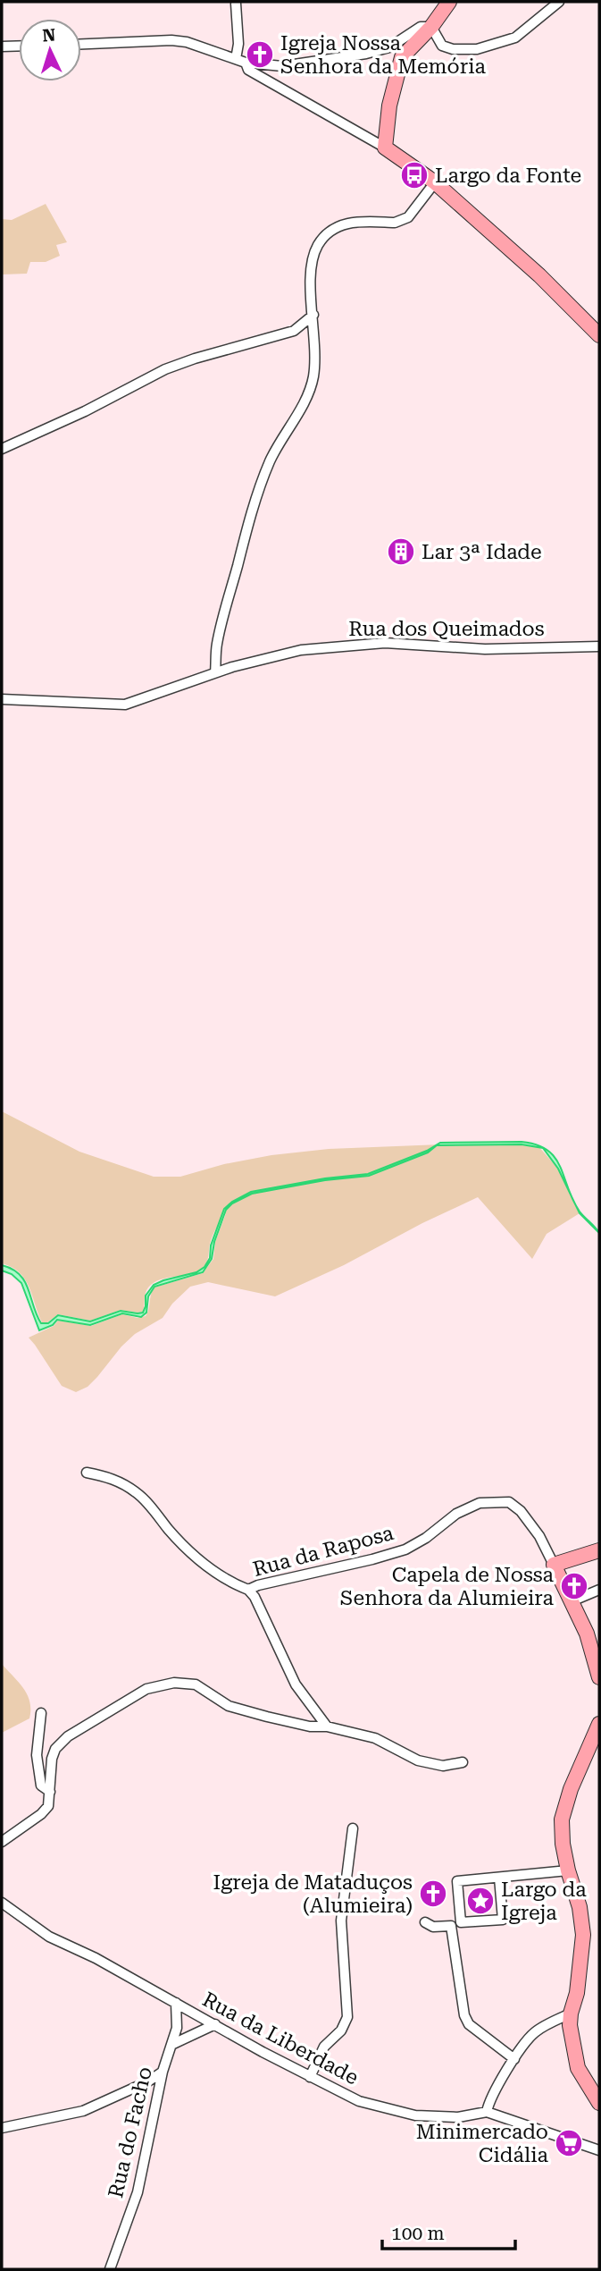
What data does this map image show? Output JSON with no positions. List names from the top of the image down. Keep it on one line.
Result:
{"streets":{"street":["Rua dos Queimados","Rua da Raposa","Rua da Liberdade","Rua do Facho"]},"crossings":[["Rua da Liberdade","Rua do Facho"]],"places":{"church":["Igreja Nossa Senhora da Memória","Capela de Nossa Senhora da Alumieira","Igreja de Mataduços (Alumieira)"],"bus stop":["Largo da Fonte"],"building":["Lar 3ª Idade"],"place":["Largo da Igreja"],"supermarket":["Minimercado Cidália"]},"scale_bar":"100 m","north":"top"}
